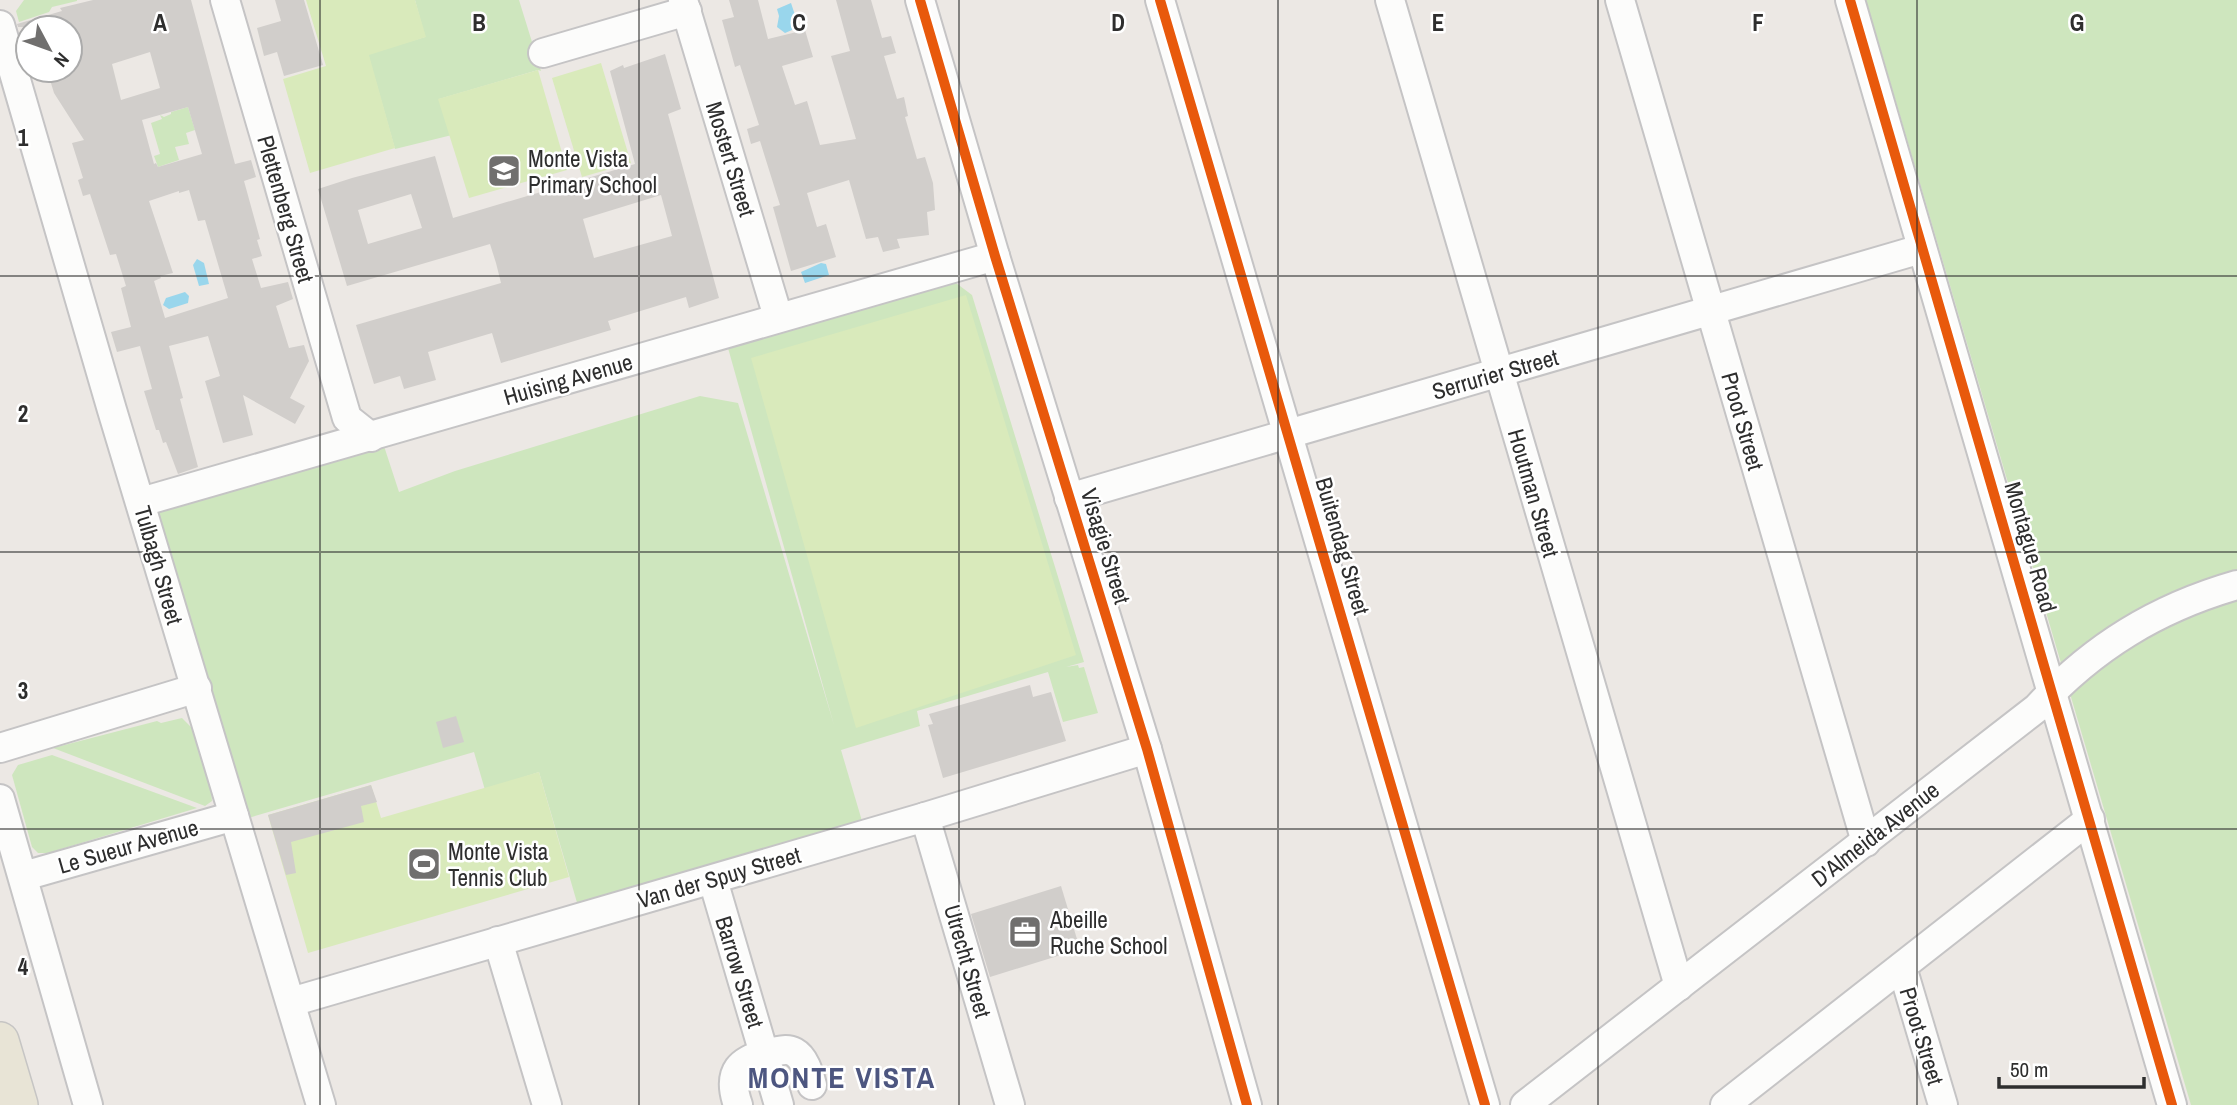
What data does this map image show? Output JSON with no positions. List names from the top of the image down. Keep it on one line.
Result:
{"streets":{"street":["Mostert Street","Plettenberg Street","Serrurier Street","Huising Avenue","Proot Street","Houtman Street","Visagie Street","Buitendag Street","Montague Road","Tulbagh Street","D'Almeida Avenue","Le Sueur Avenue","Van der Spuy Street","Utrecht Street","Barrow Street"]},"crossings":[["Mostert Street","Huising Avenue"],["Serrurier Street","Proot Street"],["Serrurier Street","Houtman Street"],["Serrurier Street","Visagie Street"],["Serrurier Street","Buitendag Street"],["Serrurier Street","Montague Road"],["Huising Avenue","Visagie Street"],["Huising Avenue","Tulbagh Street"],["Proot Street","D'Almeida Avenue"],["Houtman Street","D'Almeida Avenue"],["Visagie Street","Van der Spuy Street"],["Montague Road","D'Almeida Avenue"],["Tulbagh Street","Le Sueur Avenue"],["Tulbagh Street","Van der Spuy Street"],["Van der Spuy Street","Utrecht Street"],["Van der Spuy Street","Barrow Street"]],"districts":["MONTE VISTA"],"places":{"school or university":["Monte Vista Primary School"],"sports":["Monte Vista Tennis Club"],"office":["Abeille Ruche School"]},"scale_bar":"50 m","north":"bottom right","grid":{"columns":["A","B","C","D","E","F","G"],"rows":["1","2","3","4"]}}
